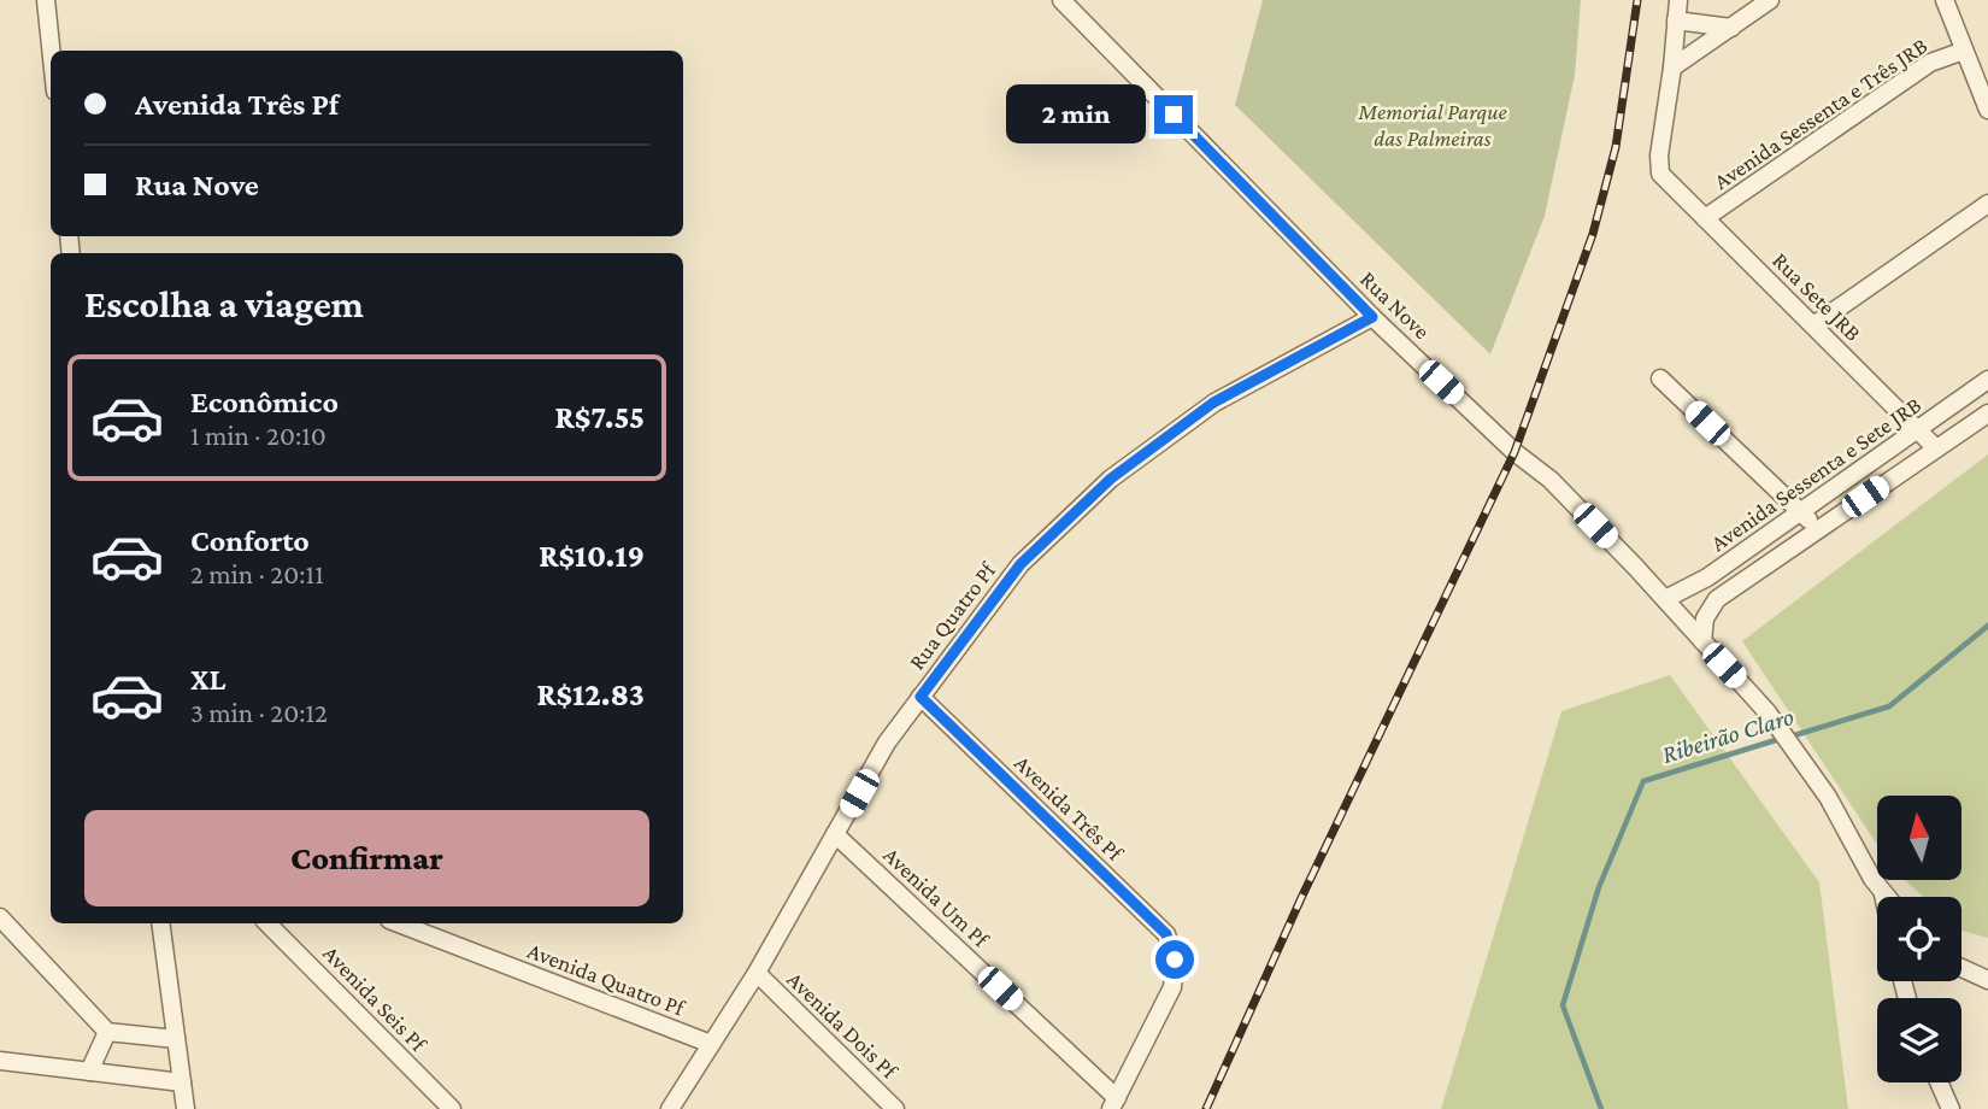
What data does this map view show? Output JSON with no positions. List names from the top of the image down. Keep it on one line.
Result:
{"streets":{"street":["Avenida Sessenta e Três JRB","Rua Sete JRB","Rua Nove","Avenida Sessenta e Sete JRB","Rua Quatro Pf","Avenida Três Pf","Avenida Um Pf","Avenida Quatro Pf","Avenida Seis Pf","Avenida Dois Pf"]},"crossings":[["Avenida Sessenta e Três JRB","Rua Sete JRB"],["Rua Sete JRB","Avenida Sessenta e Sete JRB"],["Rua Nove","Avenida Sessenta e Sete JRB"],["Rua Nove","Rua Quatro Pf"],["Rua Quatro Pf","Avenida Três Pf"],["Rua Quatro Pf","Avenida Um Pf"],["Rua Quatro Pf","Avenida Quatro Pf"],["Rua Quatro Pf","Avenida Dois Pf"],["Avenida Três Pf","Avenida Um Pf"]],"water":["Ribeirão Claro"],"parks":["Memorial Parque das Palmeiras"],"north":"top","page":{"banner":["Avenida Três Pf","Rua Nove"],"bubble":"2 min","heading":"Escolha a viagem","list":[{"name":"Econômico","note":"1 min · 20:10","value":"R$7.55"},{"name":"Conforto","note":"2 min · 20:11","value":"R$10.19"},{"name":"XL","note":"3 min · 20:12","value":"R$12.83"}],"buttons":"Confirmar"}}
